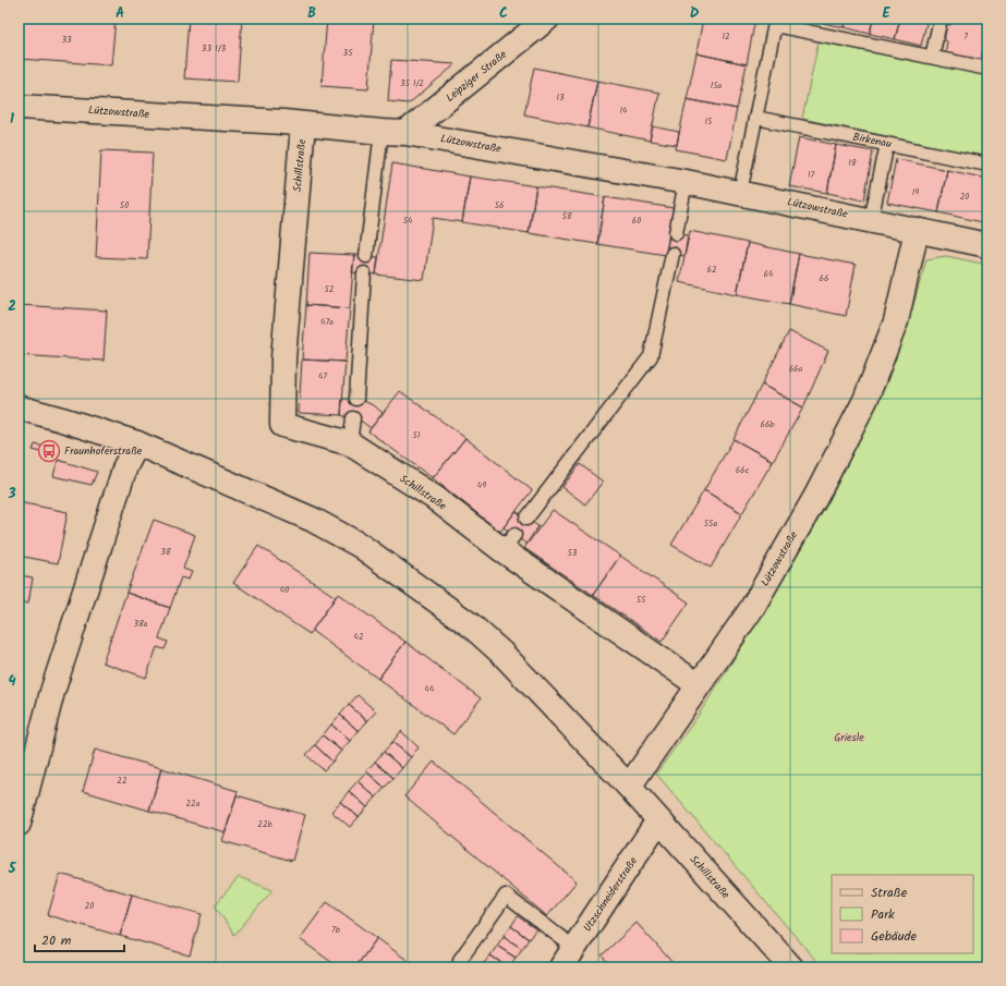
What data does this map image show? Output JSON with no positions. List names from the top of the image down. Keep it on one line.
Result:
{"streets":{"street":["Leipziger Straße","Lützowstraße","Schillstraße","Utzschneiderstraße"],"lane":["Birkenau"]},"crossings":[["Leipziger Straße","Lützowstraße"],["Lützowstraße","Schillstraße"],["Schillstraße","Utzschneiderstraße"]],"parks":["Griesle"],"places":{"bus stop":["Fraunhoferstraße"]},"house_numbers":["12","7","33","33 1/3","35","35 1/2","15a","13","14","15","18","17","19","20","50","56","58","54","60","62","64","66","52","47a","66a","47","66b","51","66c","49","55a","38","53","40","55","38a","42","44","22","22a","22b","20","7b"],"legend":["Straße","Park","Gebäude"],"scale_bar":"20 m","grid":{"columns":["A","B","C","D","E"],"rows":["1","2","3","4","5"]}}
